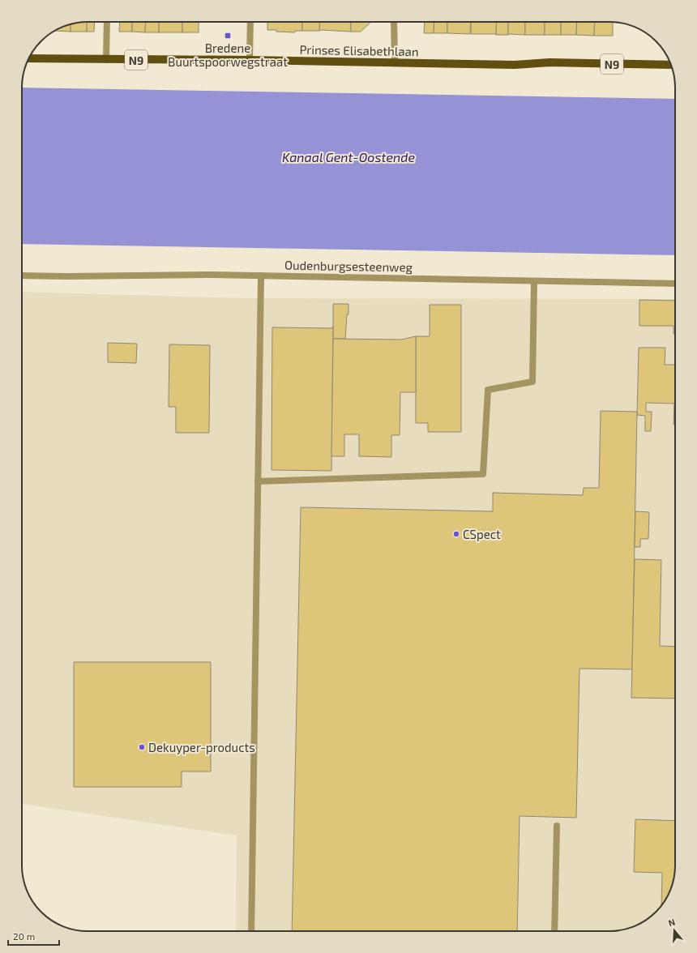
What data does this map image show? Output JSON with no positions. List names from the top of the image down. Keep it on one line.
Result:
{"streets":{"main road":["Prinses Elisabethlaan","N9"],"street":["Oudenburgsesteenweg"]},"water":["Kanaal Gent-Oostende"],"places":{"transit":["Bredene Buurtspoorwegstraat"],"other":["CSpect","Dekuyper-products"]},"scale_bar":"20 m","north":"top"}
